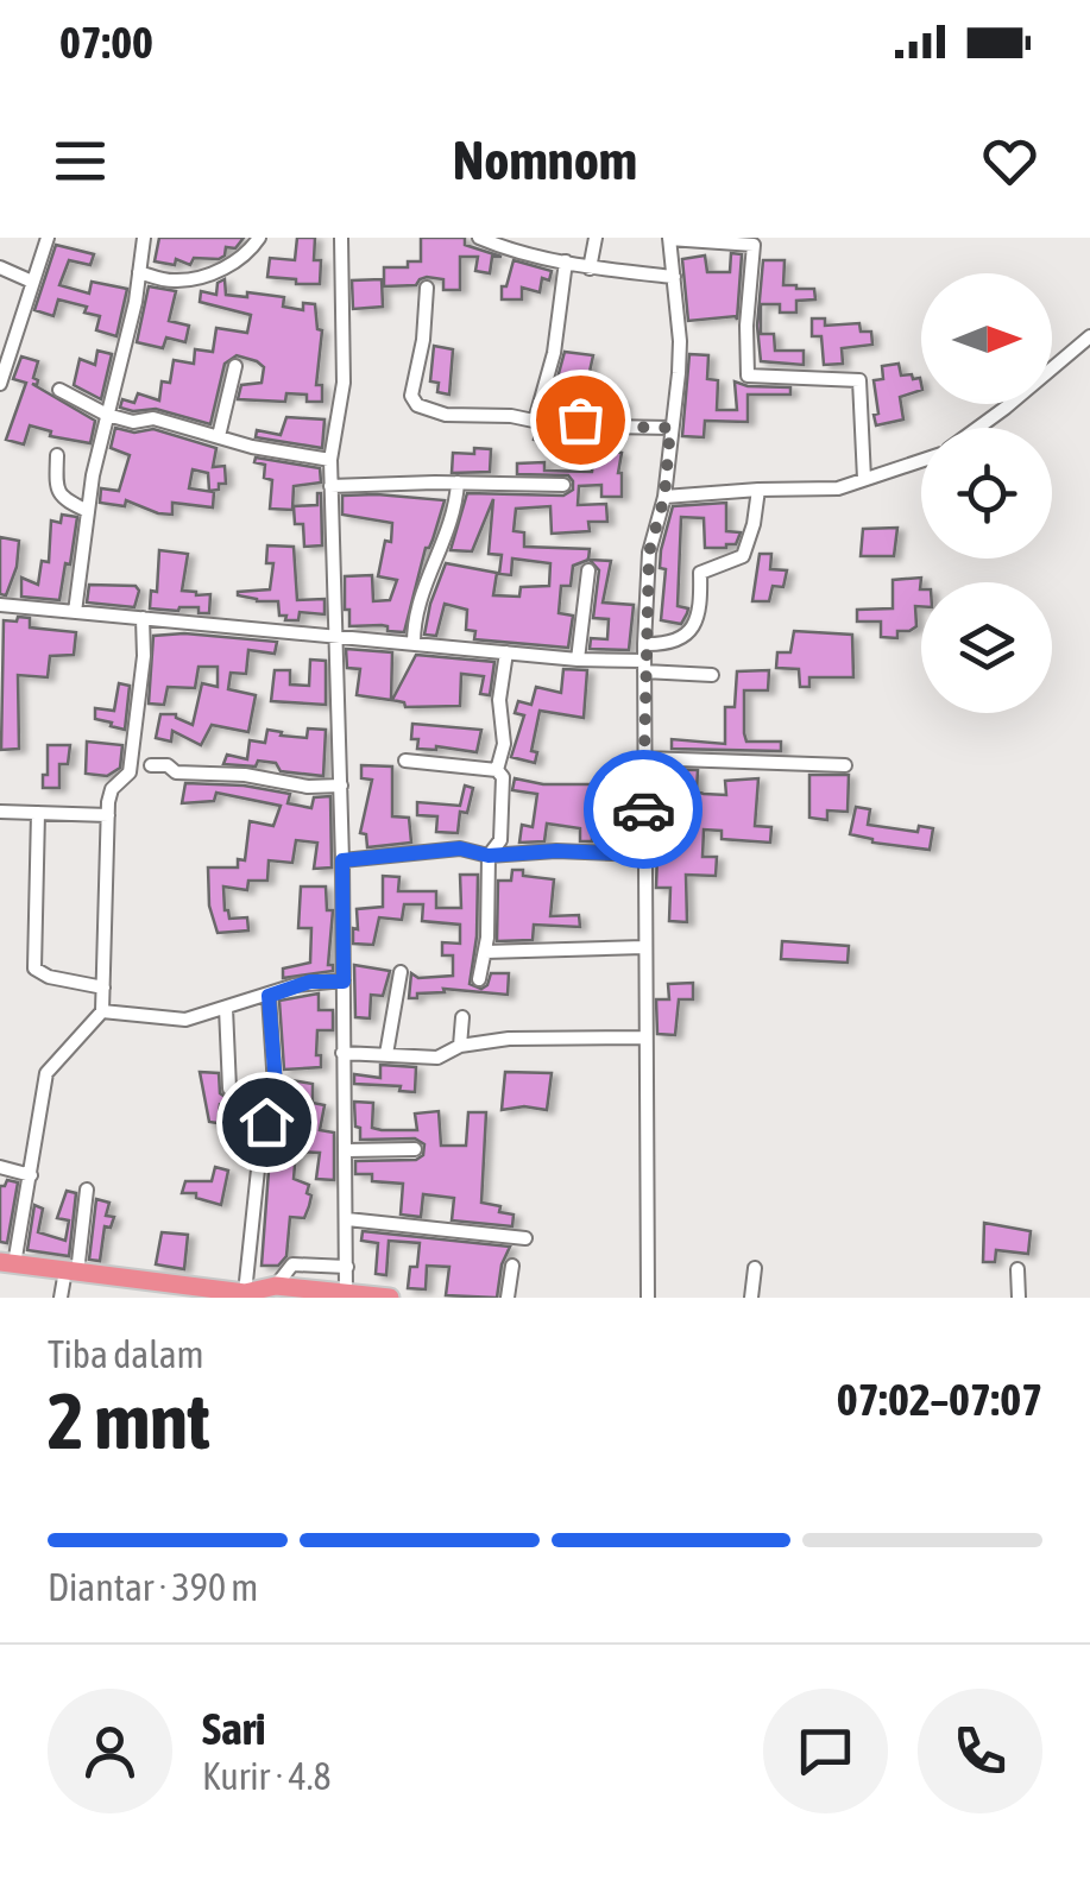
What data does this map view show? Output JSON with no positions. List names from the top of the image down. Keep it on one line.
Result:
{"north":"right","page":{"status":"07:00","header":"Nomnom","heading":["2 mnt","Tiba dalam","07:02–07:07"],"panel":["Sari","Kurir · 4.8"],"bar":"Diantar · 390 m"}}
